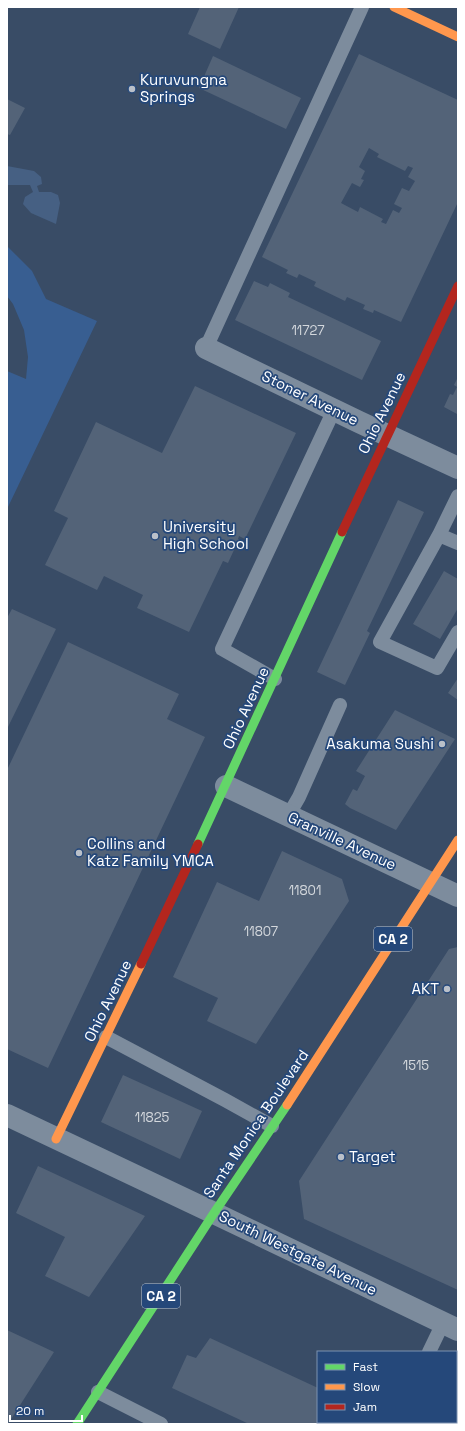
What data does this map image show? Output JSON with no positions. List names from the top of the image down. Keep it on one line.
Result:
{"streets":{"street":["Stoner Avenue","Ohio Avenue","Granville Avenue","CA 2","Santa Monica Boulevard","South Westgate Avenue"]},"crossings":[["Stoner Avenue","Ohio Avenue"],["Ohio Avenue","Granville Avenue"],["Ohio Avenue","South Westgate Avenue"],["Granville Avenue","Santa Monica Boulevard"],["Santa Monica Boulevard","South Westgate Avenue"]],"places":["Kuruvungna Springs","University High School","Asakuma Sushi","Collins and Katz Family YMCA","AKT","Target"],"house_numbers":["11727","11801","11807","1515","11825"],"legend":["Fast","Slow","Jam"],"scale_bar":"20 m"}
